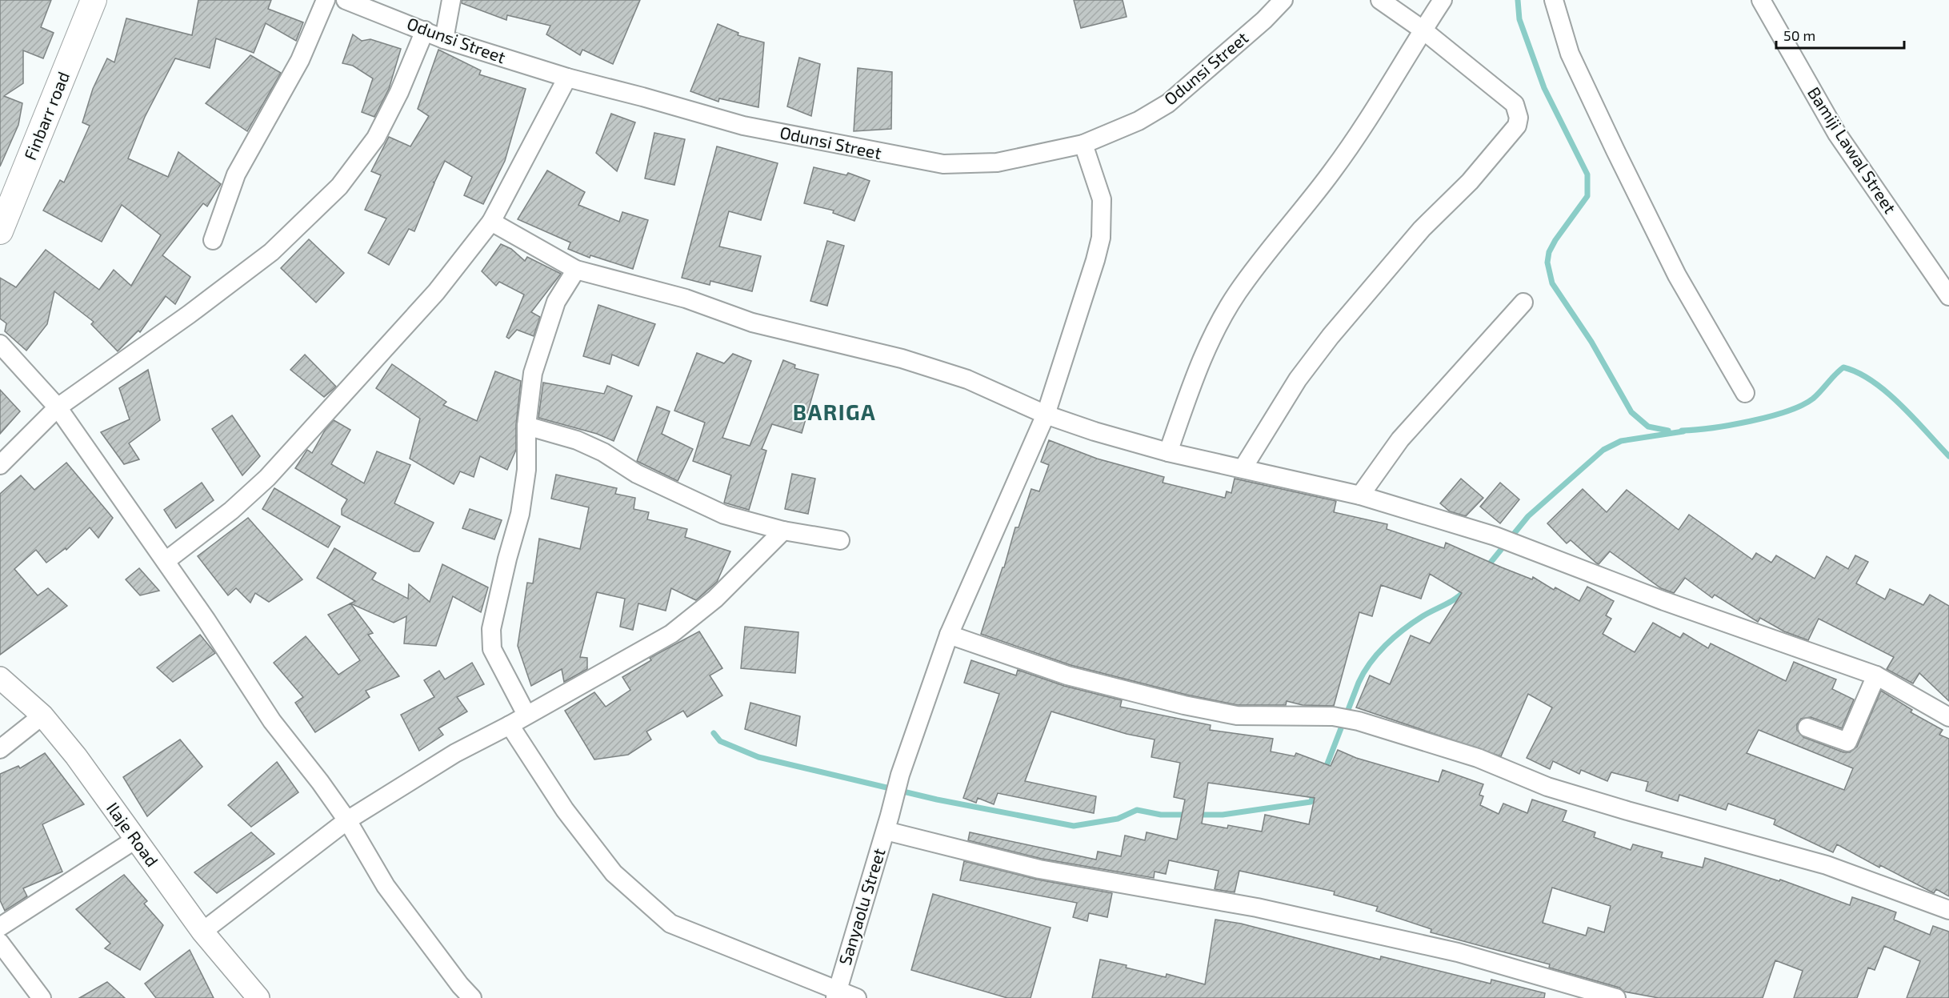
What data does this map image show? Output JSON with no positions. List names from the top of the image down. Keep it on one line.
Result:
{"streets":{"main road":["Finbarr road"],"street":["Odunsi Street","Bamiji Lawal Street","Ilaje Road","Sanyaolu Street"]},"crossings":[["Odunsi Street","Sanyaolu Street"]],"districts":["BARIGA"],"scale_bar":"50 m"}
